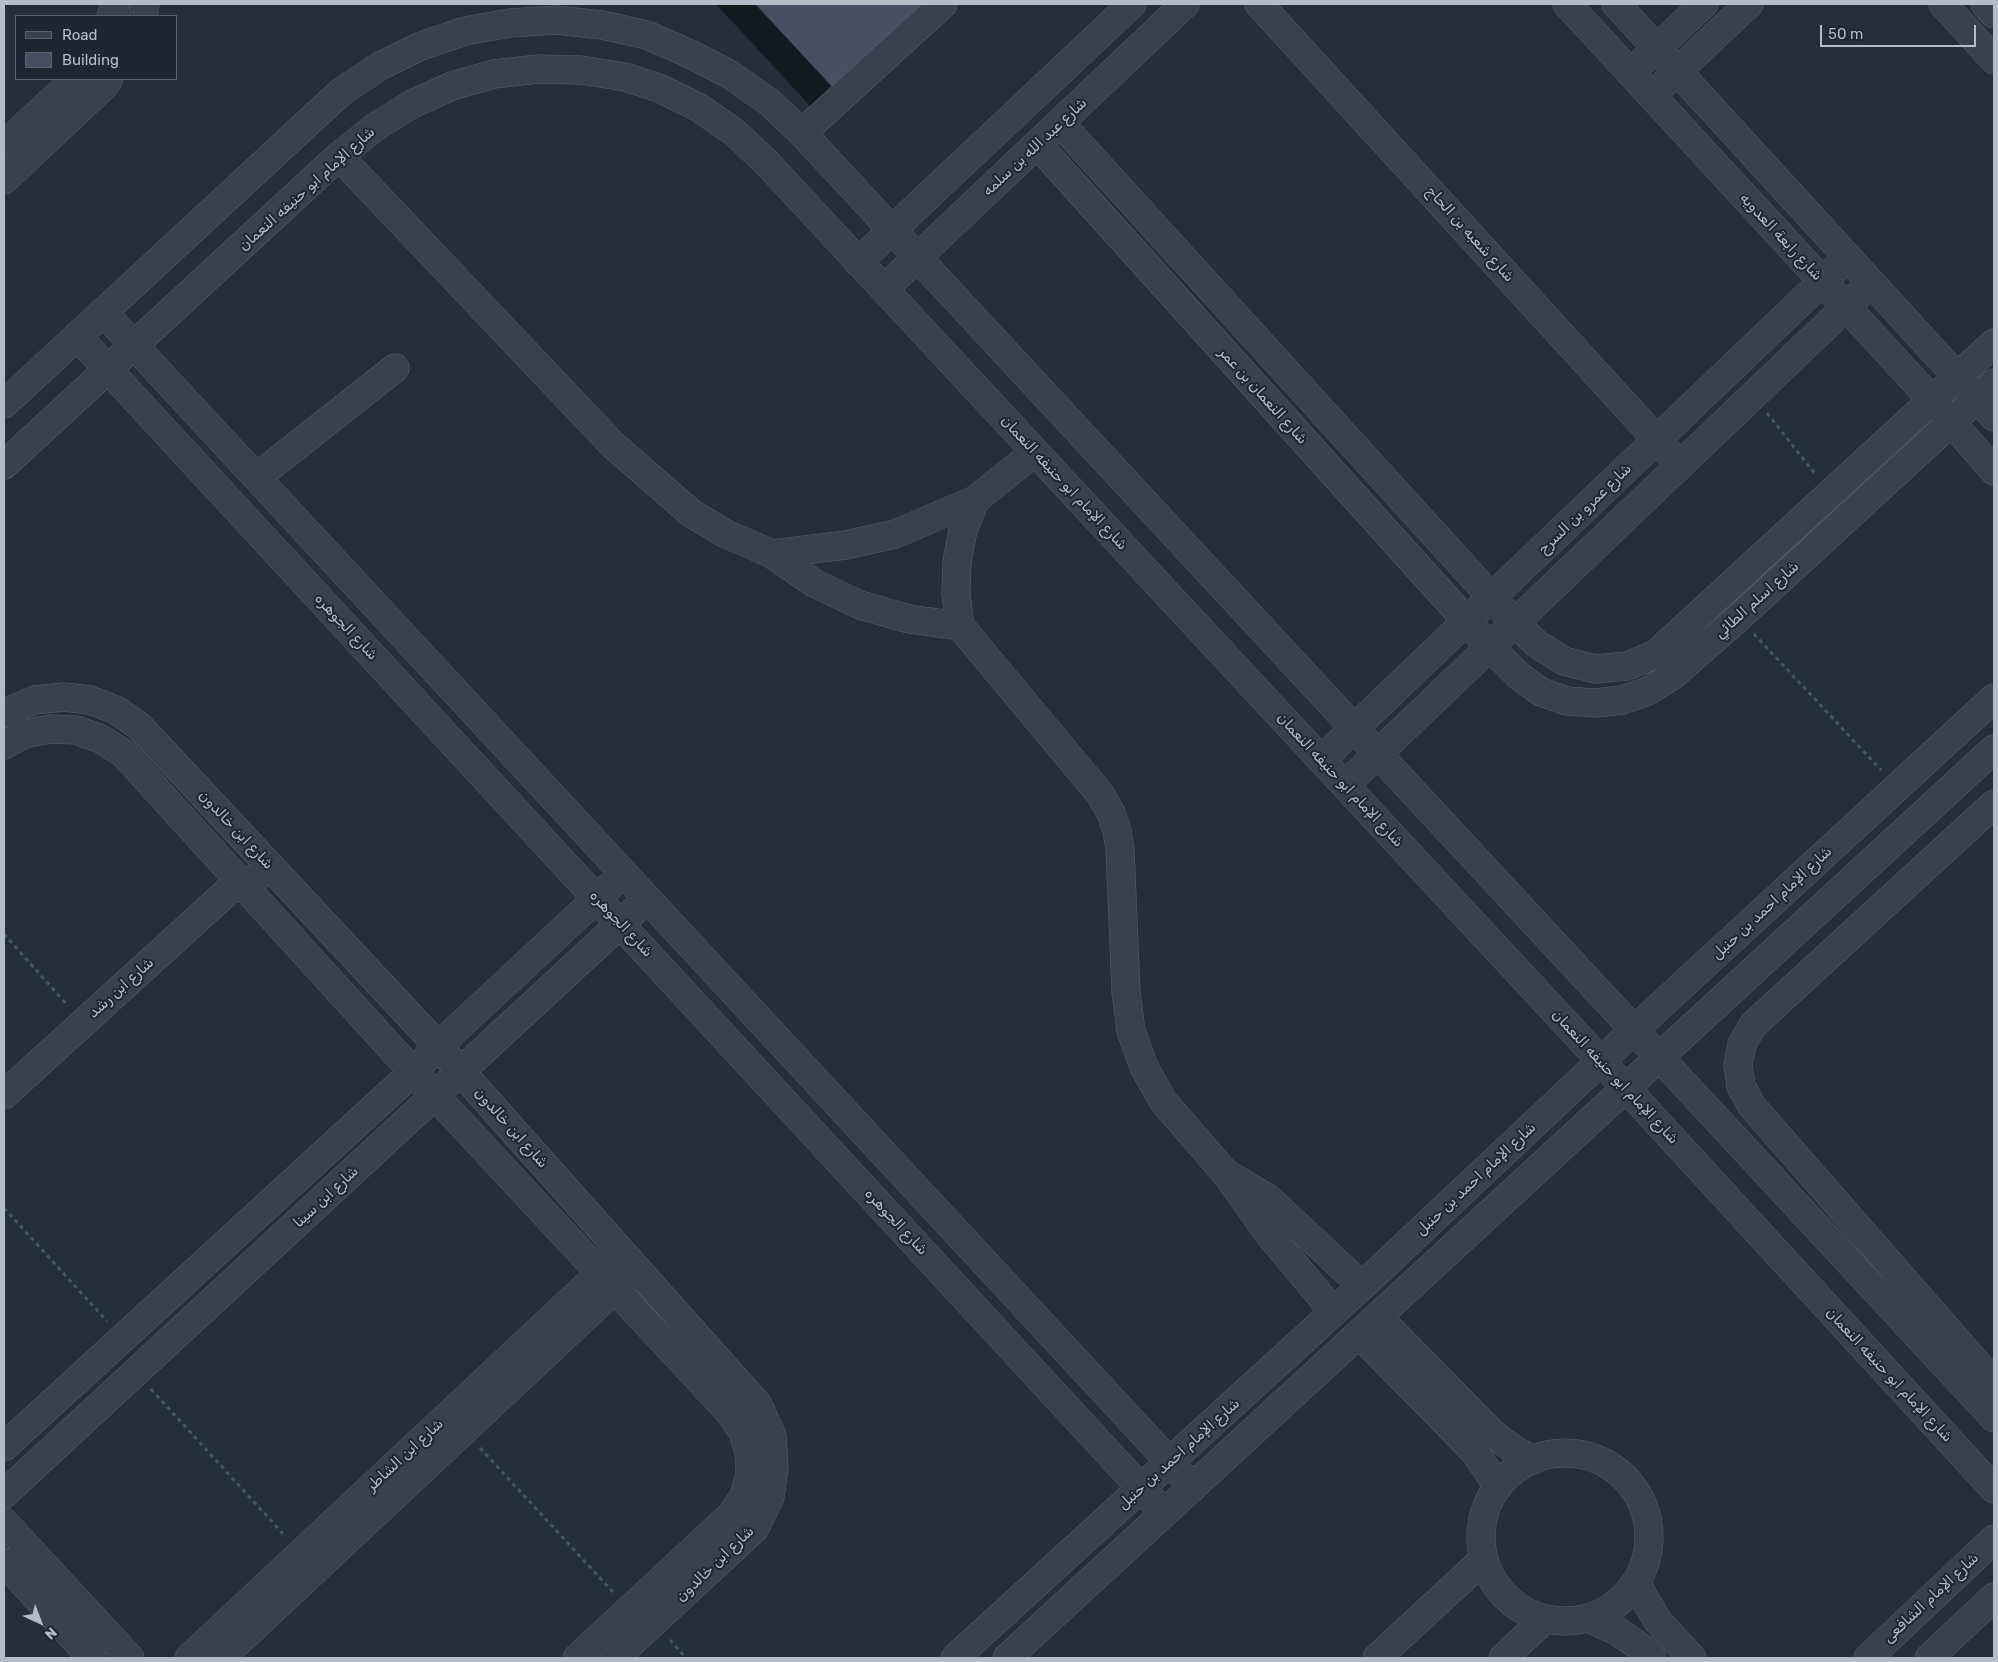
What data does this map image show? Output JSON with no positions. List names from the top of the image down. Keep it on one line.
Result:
{"streets":{"street":["شارع عبد الله بن سلمه","شارع الإمام ابو حنيفه النعمان","شارع شعبه بن الحاج","شارع رابعة العدويه","شارع النعمان بن عمر","شارع عمرو بن السرح","شارع اسلم الطائي","شارع الجوهره","شارع ابن خالدون","شارع الإمام احمد بن حنبل","شارع ابن رشد","شارع ابن سينا","شارع ابن الشاطر","شارع الإمام الشافعى"]},"crossings":[["شارع عبد الله بن سلمه","شارع الإمام ابو حنيفه النعمان"],["شارع عبد الله بن سلمه","شارع النعمان بن عمر"],["شارع الإمام ابو حنيفه النعمان","شارع عمرو بن السرح"],["شارع الإمام ابو حنيفه النعمان","شارع الجوهره"],["شارع الإمام ابو حنيفه النعمان","شارع الإمام احمد بن حنبل"],["شارع شعبه بن الحاج","شارع عمرو بن السرح"],["شارع رابعة العدويه","شارع عمرو بن السرح"],["شارع رابعة العدويه","شارع اسلم الطائي"],["شارع النعمان بن عمر","شارع عمرو بن السرح"],["شارع النعمان بن عمر","شارع اسلم الطائي"],["شارع الجوهره","شارع الإمام احمد بن حنبل"],["شارع الجوهره","شارع ابن سينا"],["شارع ابن خالدون","شارع ابن رشد"],["شارع ابن خالدون","شارع ابن سينا"],["شارع ابن خالدون","شارع ابن الشاطر"]],"legend":["Road","Building"],"scale_bar":"50 m","north":"bottom right"}
